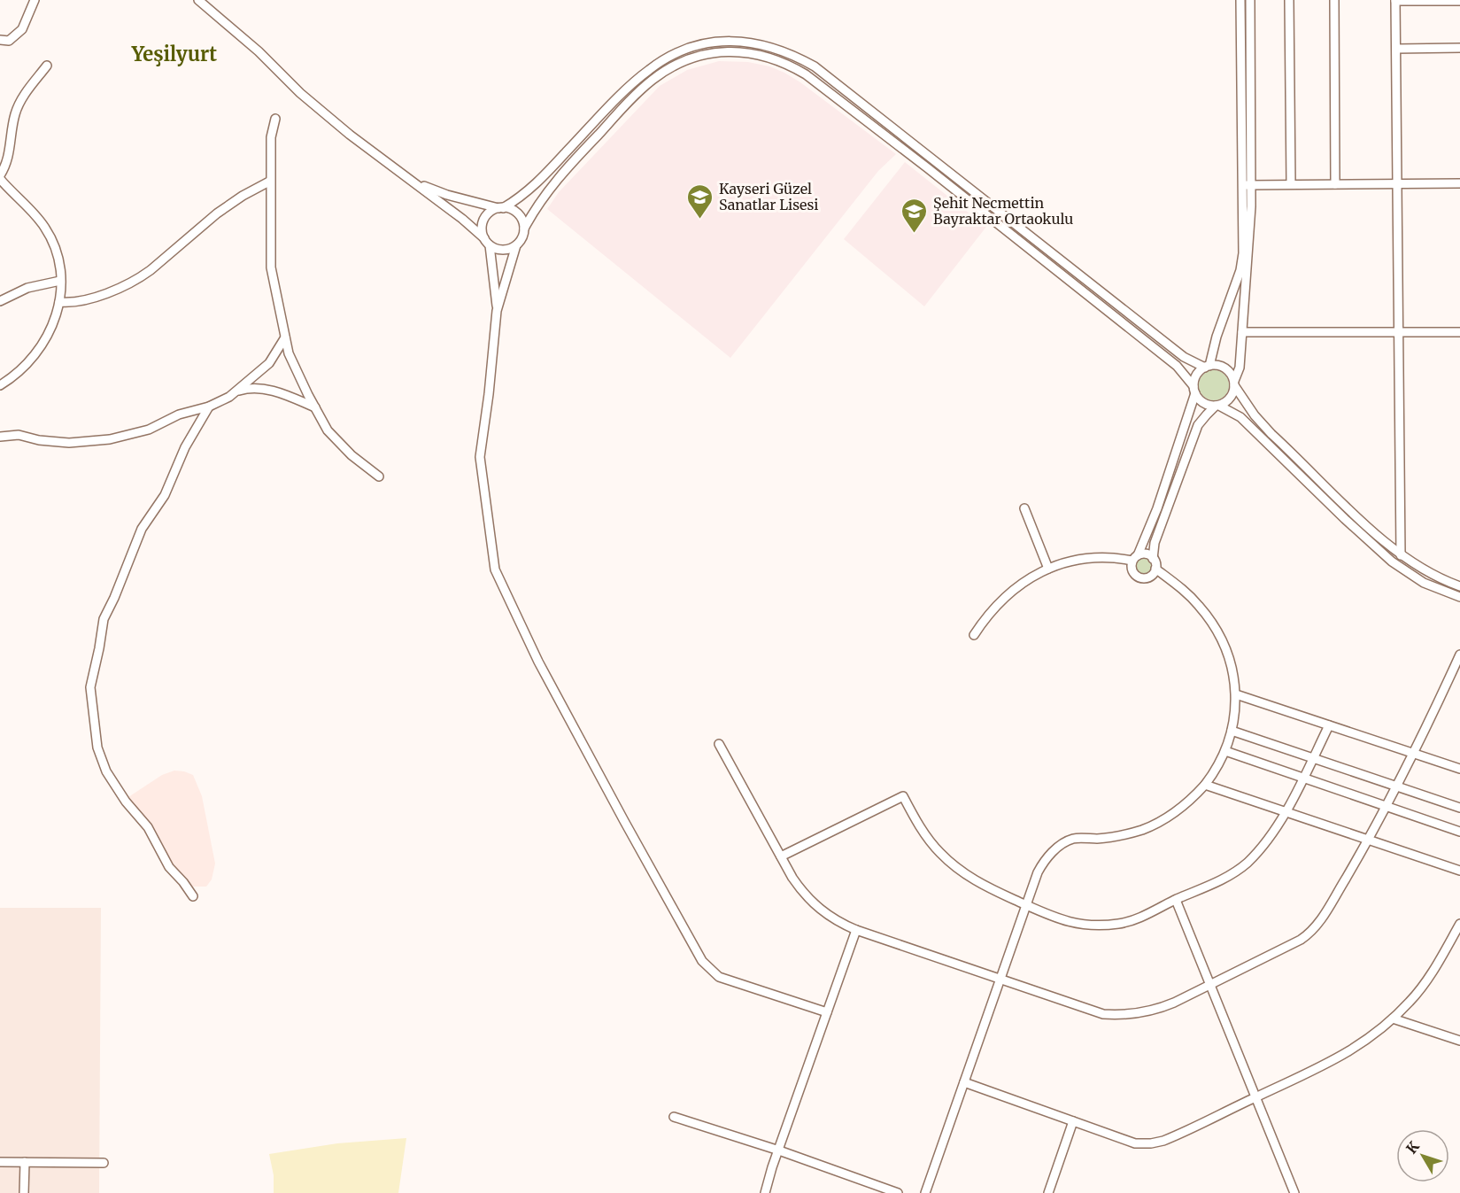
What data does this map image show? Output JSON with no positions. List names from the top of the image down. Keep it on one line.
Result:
{"districts":["Yeşilyurt"],"places":{"school or university":["Kayseri Güzel Sanatlar Lisesi","Şehit Necmettin Bayraktar Ortaokulu"]},"north":"top left"}
